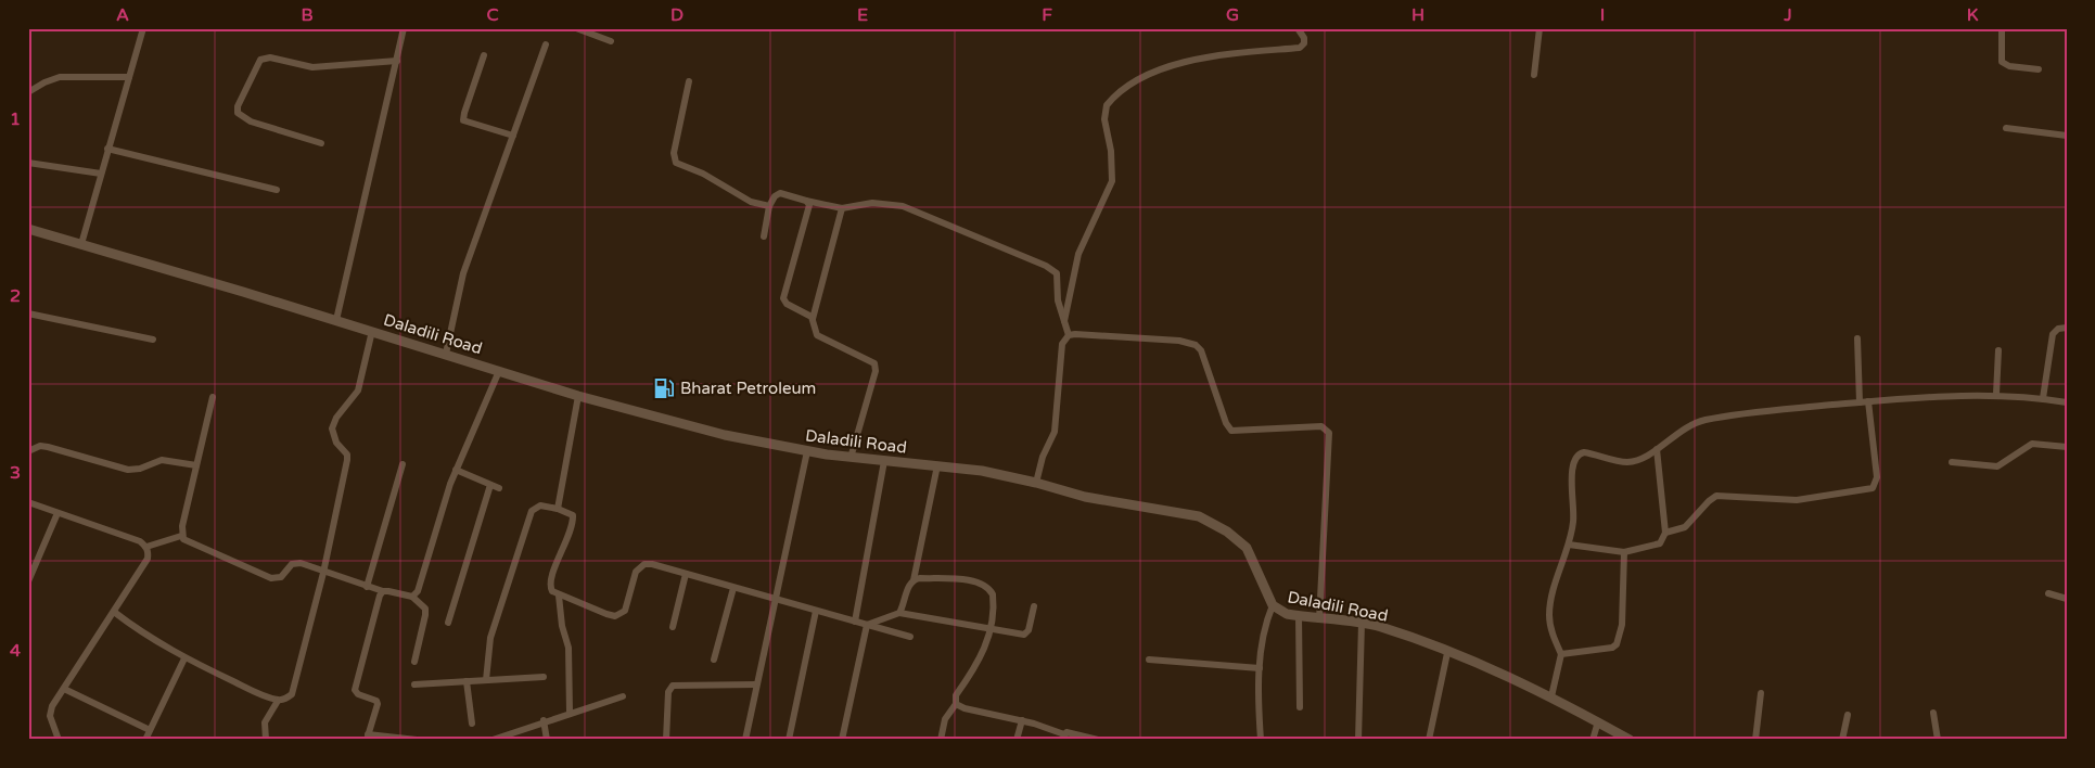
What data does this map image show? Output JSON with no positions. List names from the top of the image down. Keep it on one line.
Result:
{"streets":{"main road":["Daladili Road"]},"places":{"fuel station":["Bharat Petroleum"]},"grid":{"columns":["A","B","C","D","E","F","G","H","I","J","K"],"rows":["1","2","3","4"]}}
